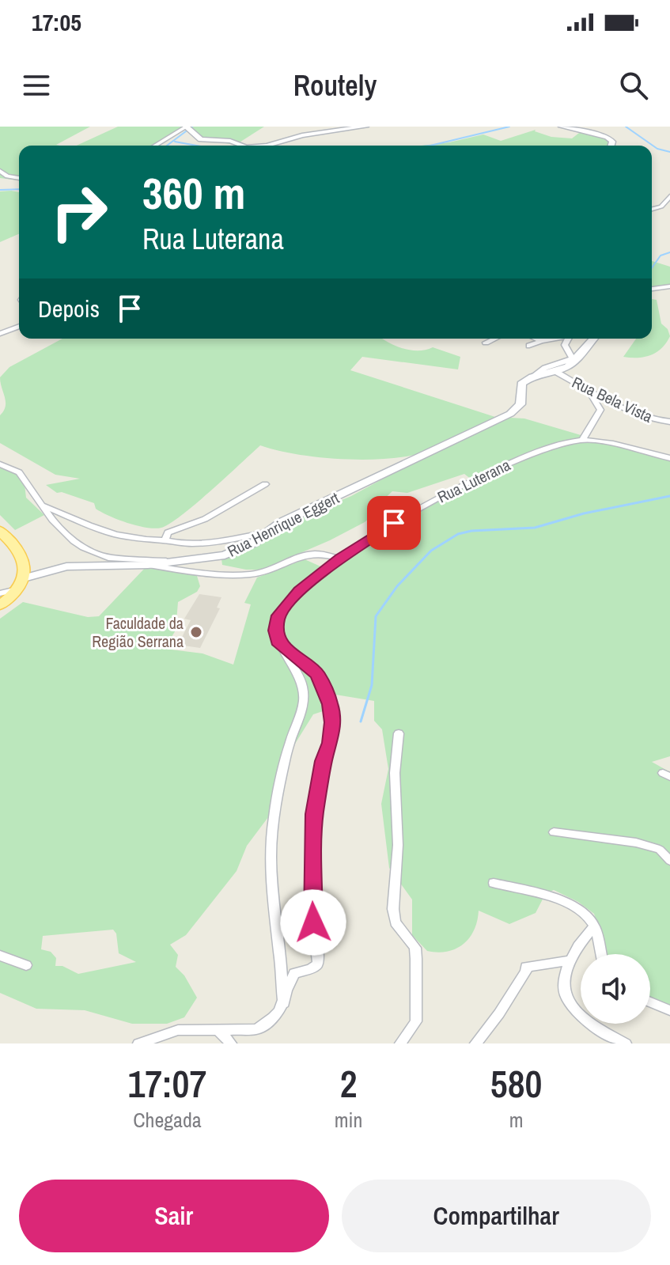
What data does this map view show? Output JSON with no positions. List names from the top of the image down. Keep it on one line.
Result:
{"streets":{"street":["Rua Bela Vista","Rua Luterana","Rua Henrique Eggert"]},"places":["Faculdade da Região Serrana"],"page":{"status":"17:05","header":"Routely","turn":["360 m","Rua Luterana"],"then":"Depois","eta":["17:07","Chegada","2","min","580","m"],"buttons":["Sair","Compartilhar"]}}
